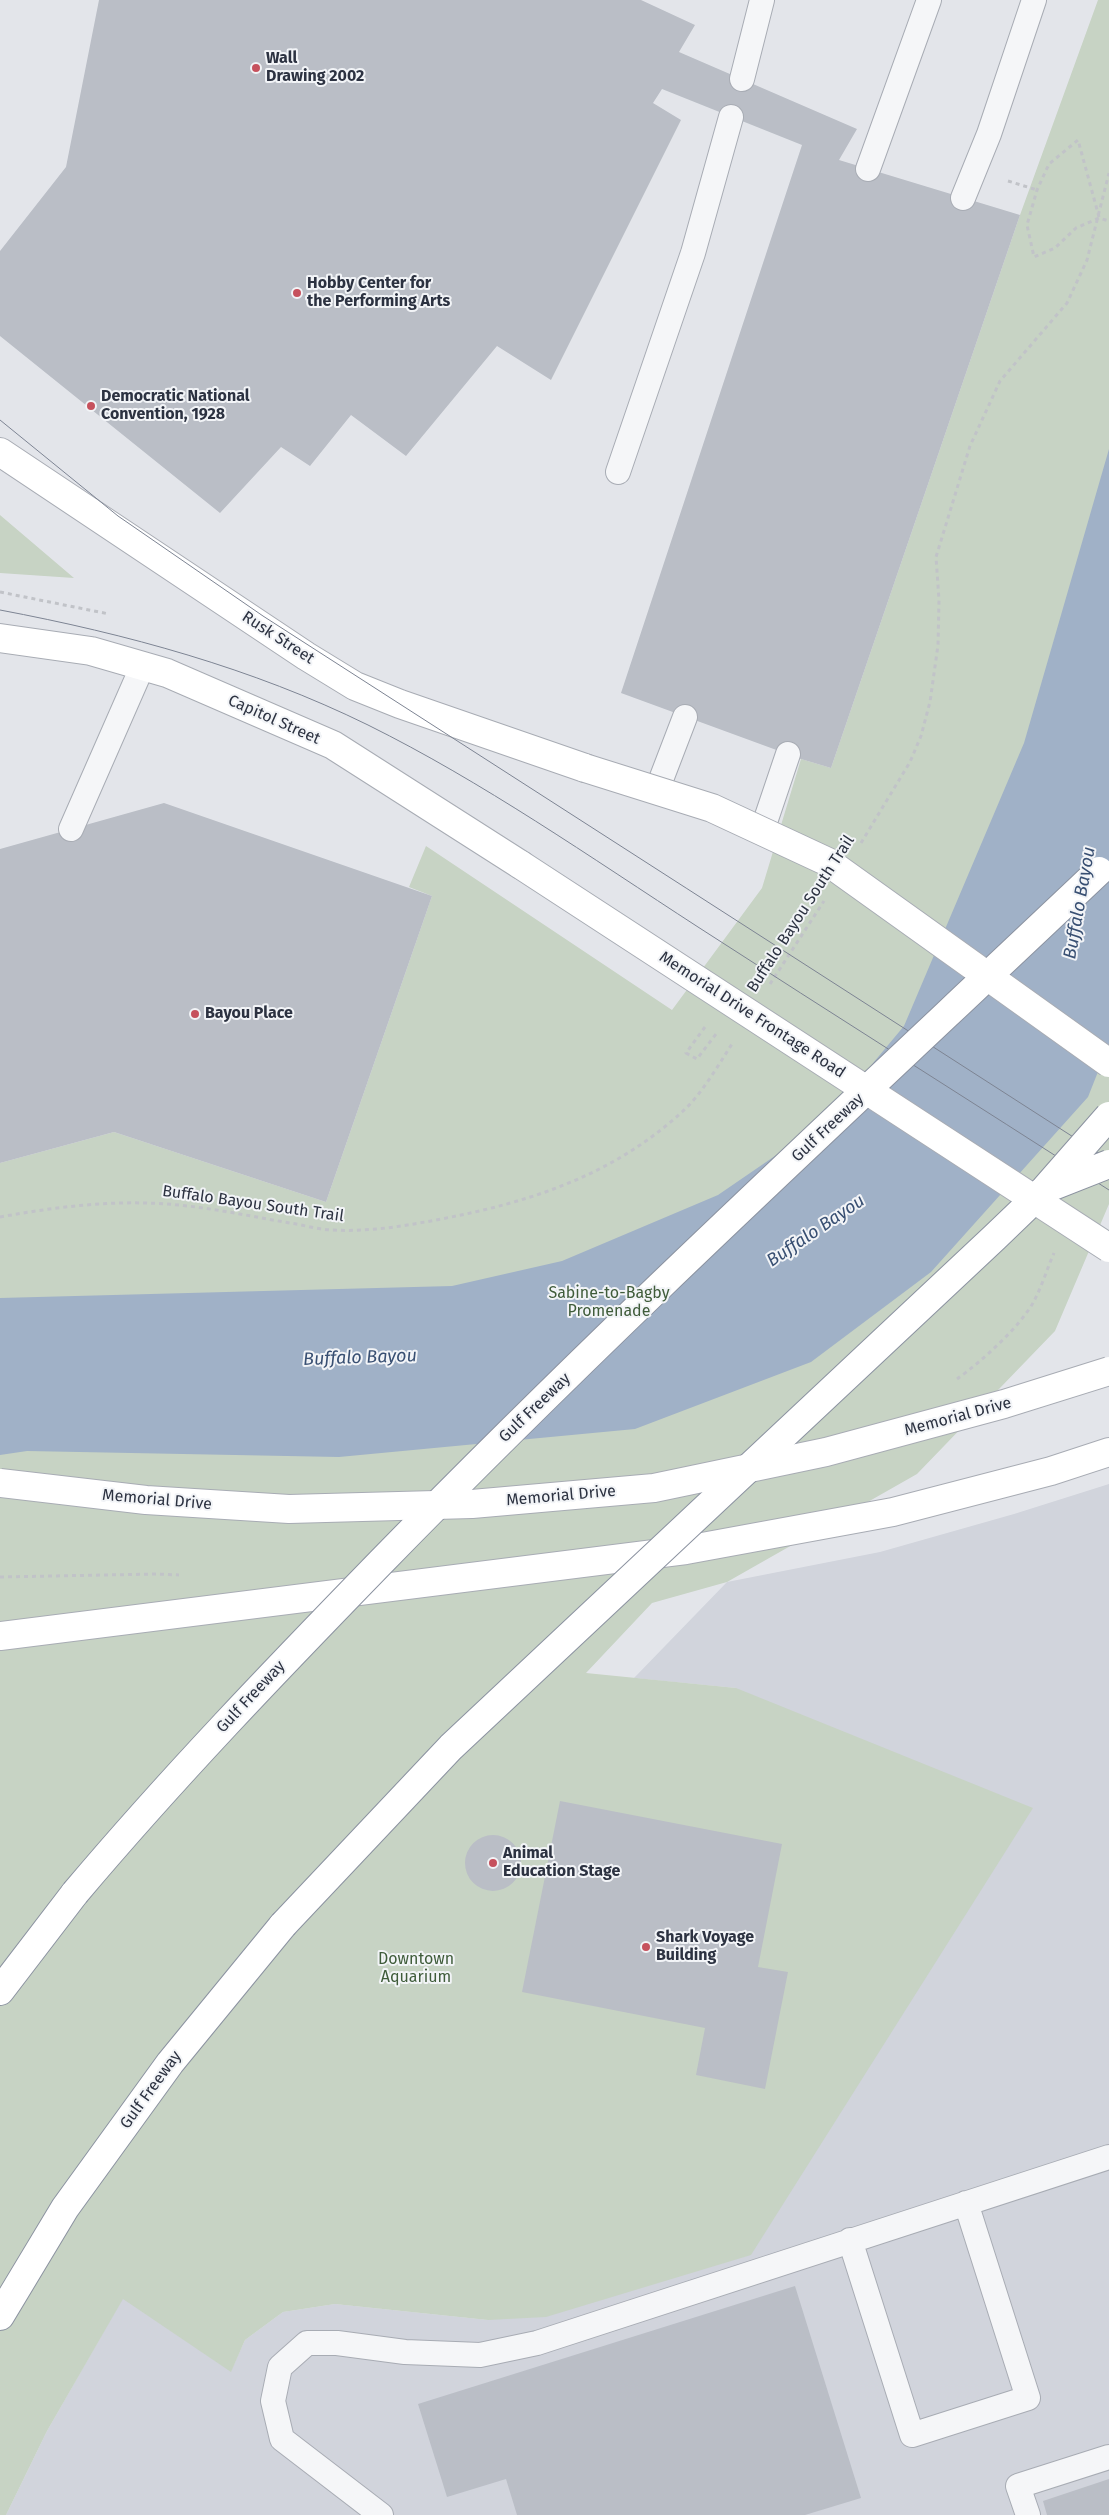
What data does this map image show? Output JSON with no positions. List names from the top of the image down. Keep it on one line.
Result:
{"streets":{"main road":["Rusk Street","Capitol Street","Memorial Drive Frontage Road","Gulf Freeway","Memorial Drive"],"path":["Buffalo Bayou South Trail"]},"crossings":[["Capitol Street","Memorial Drive Frontage Road"]],"water":["Buffalo Bayou"],"parks":["Sabine-to-Bagby Promenade","Downtown Aquarium"],"places":["Wall Drawing 2002","Hobby Center for the Performing Arts","Democratic National Convention, 1928","Bayou Place","Animal Education Stage","Shark Voyage Building"]}
